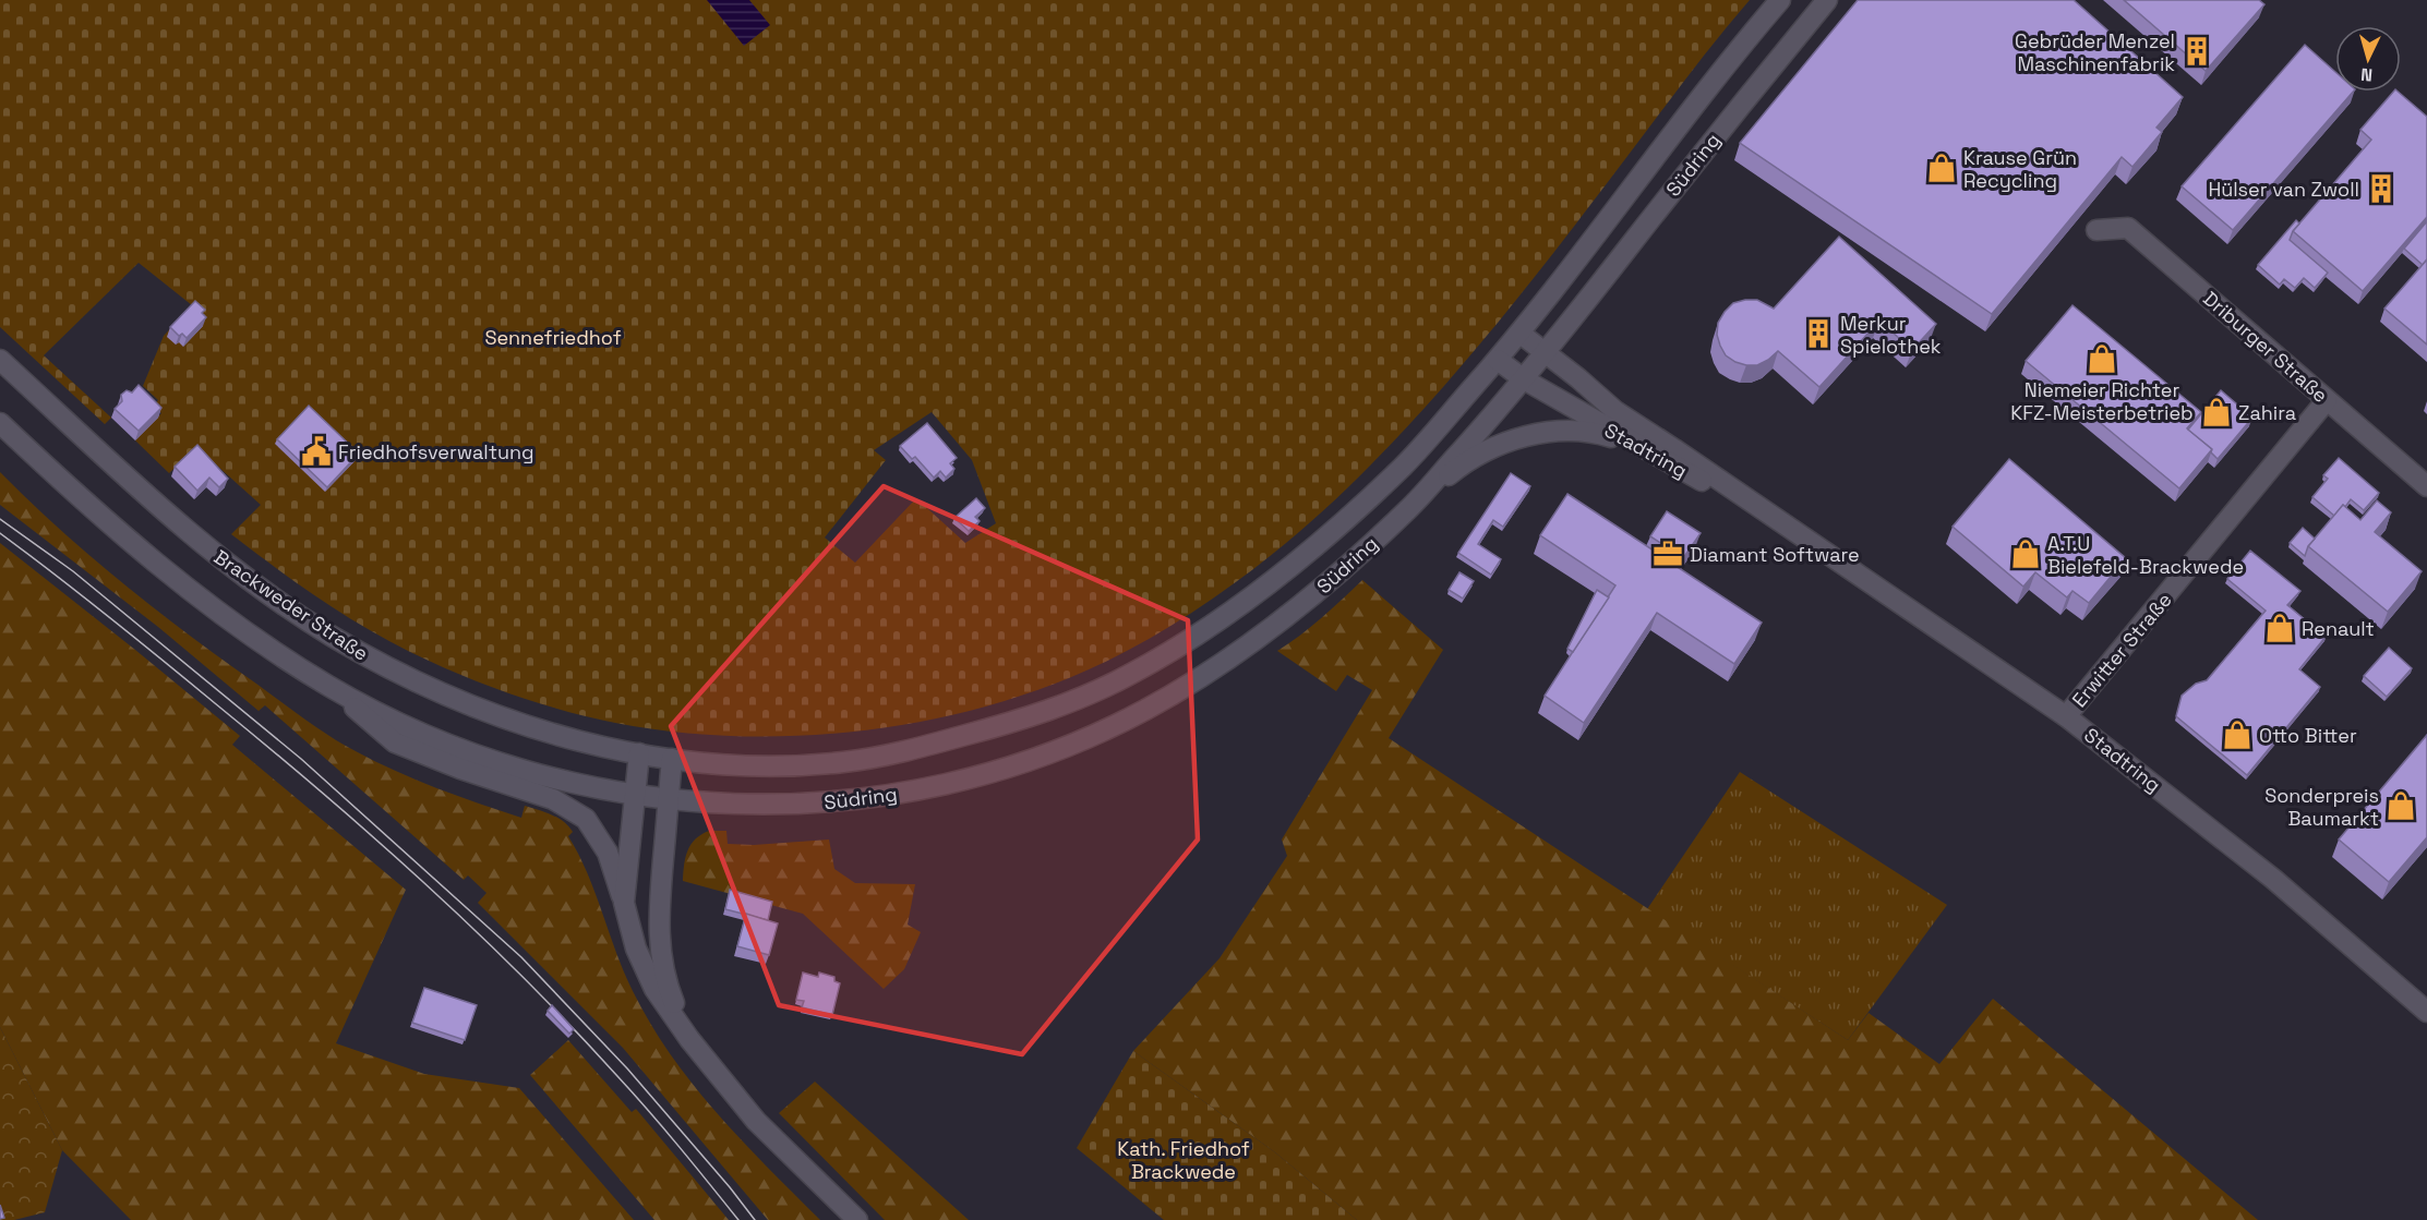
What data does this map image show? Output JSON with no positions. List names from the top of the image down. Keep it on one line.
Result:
{"streets":{"main road":["Südring","Driburger Straße","Stadtring","Brackweder Straße","Erwitter Straße"]},"crossings":[["Südring","Stadtring"],["Südring","Brackweder Straße"],["Driburger Straße","Erwitter Straße"],["Stadtring","Erwitter Straße"]],"parks":["Sennefriedhof","Kath. Friedhof Brackwede"],"places":{"building":["Gebrüder Menzel Maschinenfabrik","Hülser van Zwoll","Merkur Spielothek"],"shop":["Krause Grün Recycling","Niemeier Richter KFZ-Meisterbetrieb","Zahira","A.T.U Bielefeld-Brackwede","Renault","Otto Bitter","Sonderpreis Baumarkt"],"public building":["Friedhofsverwaltung"],"office":["Diamant Software"]},"north":"bottom"}
